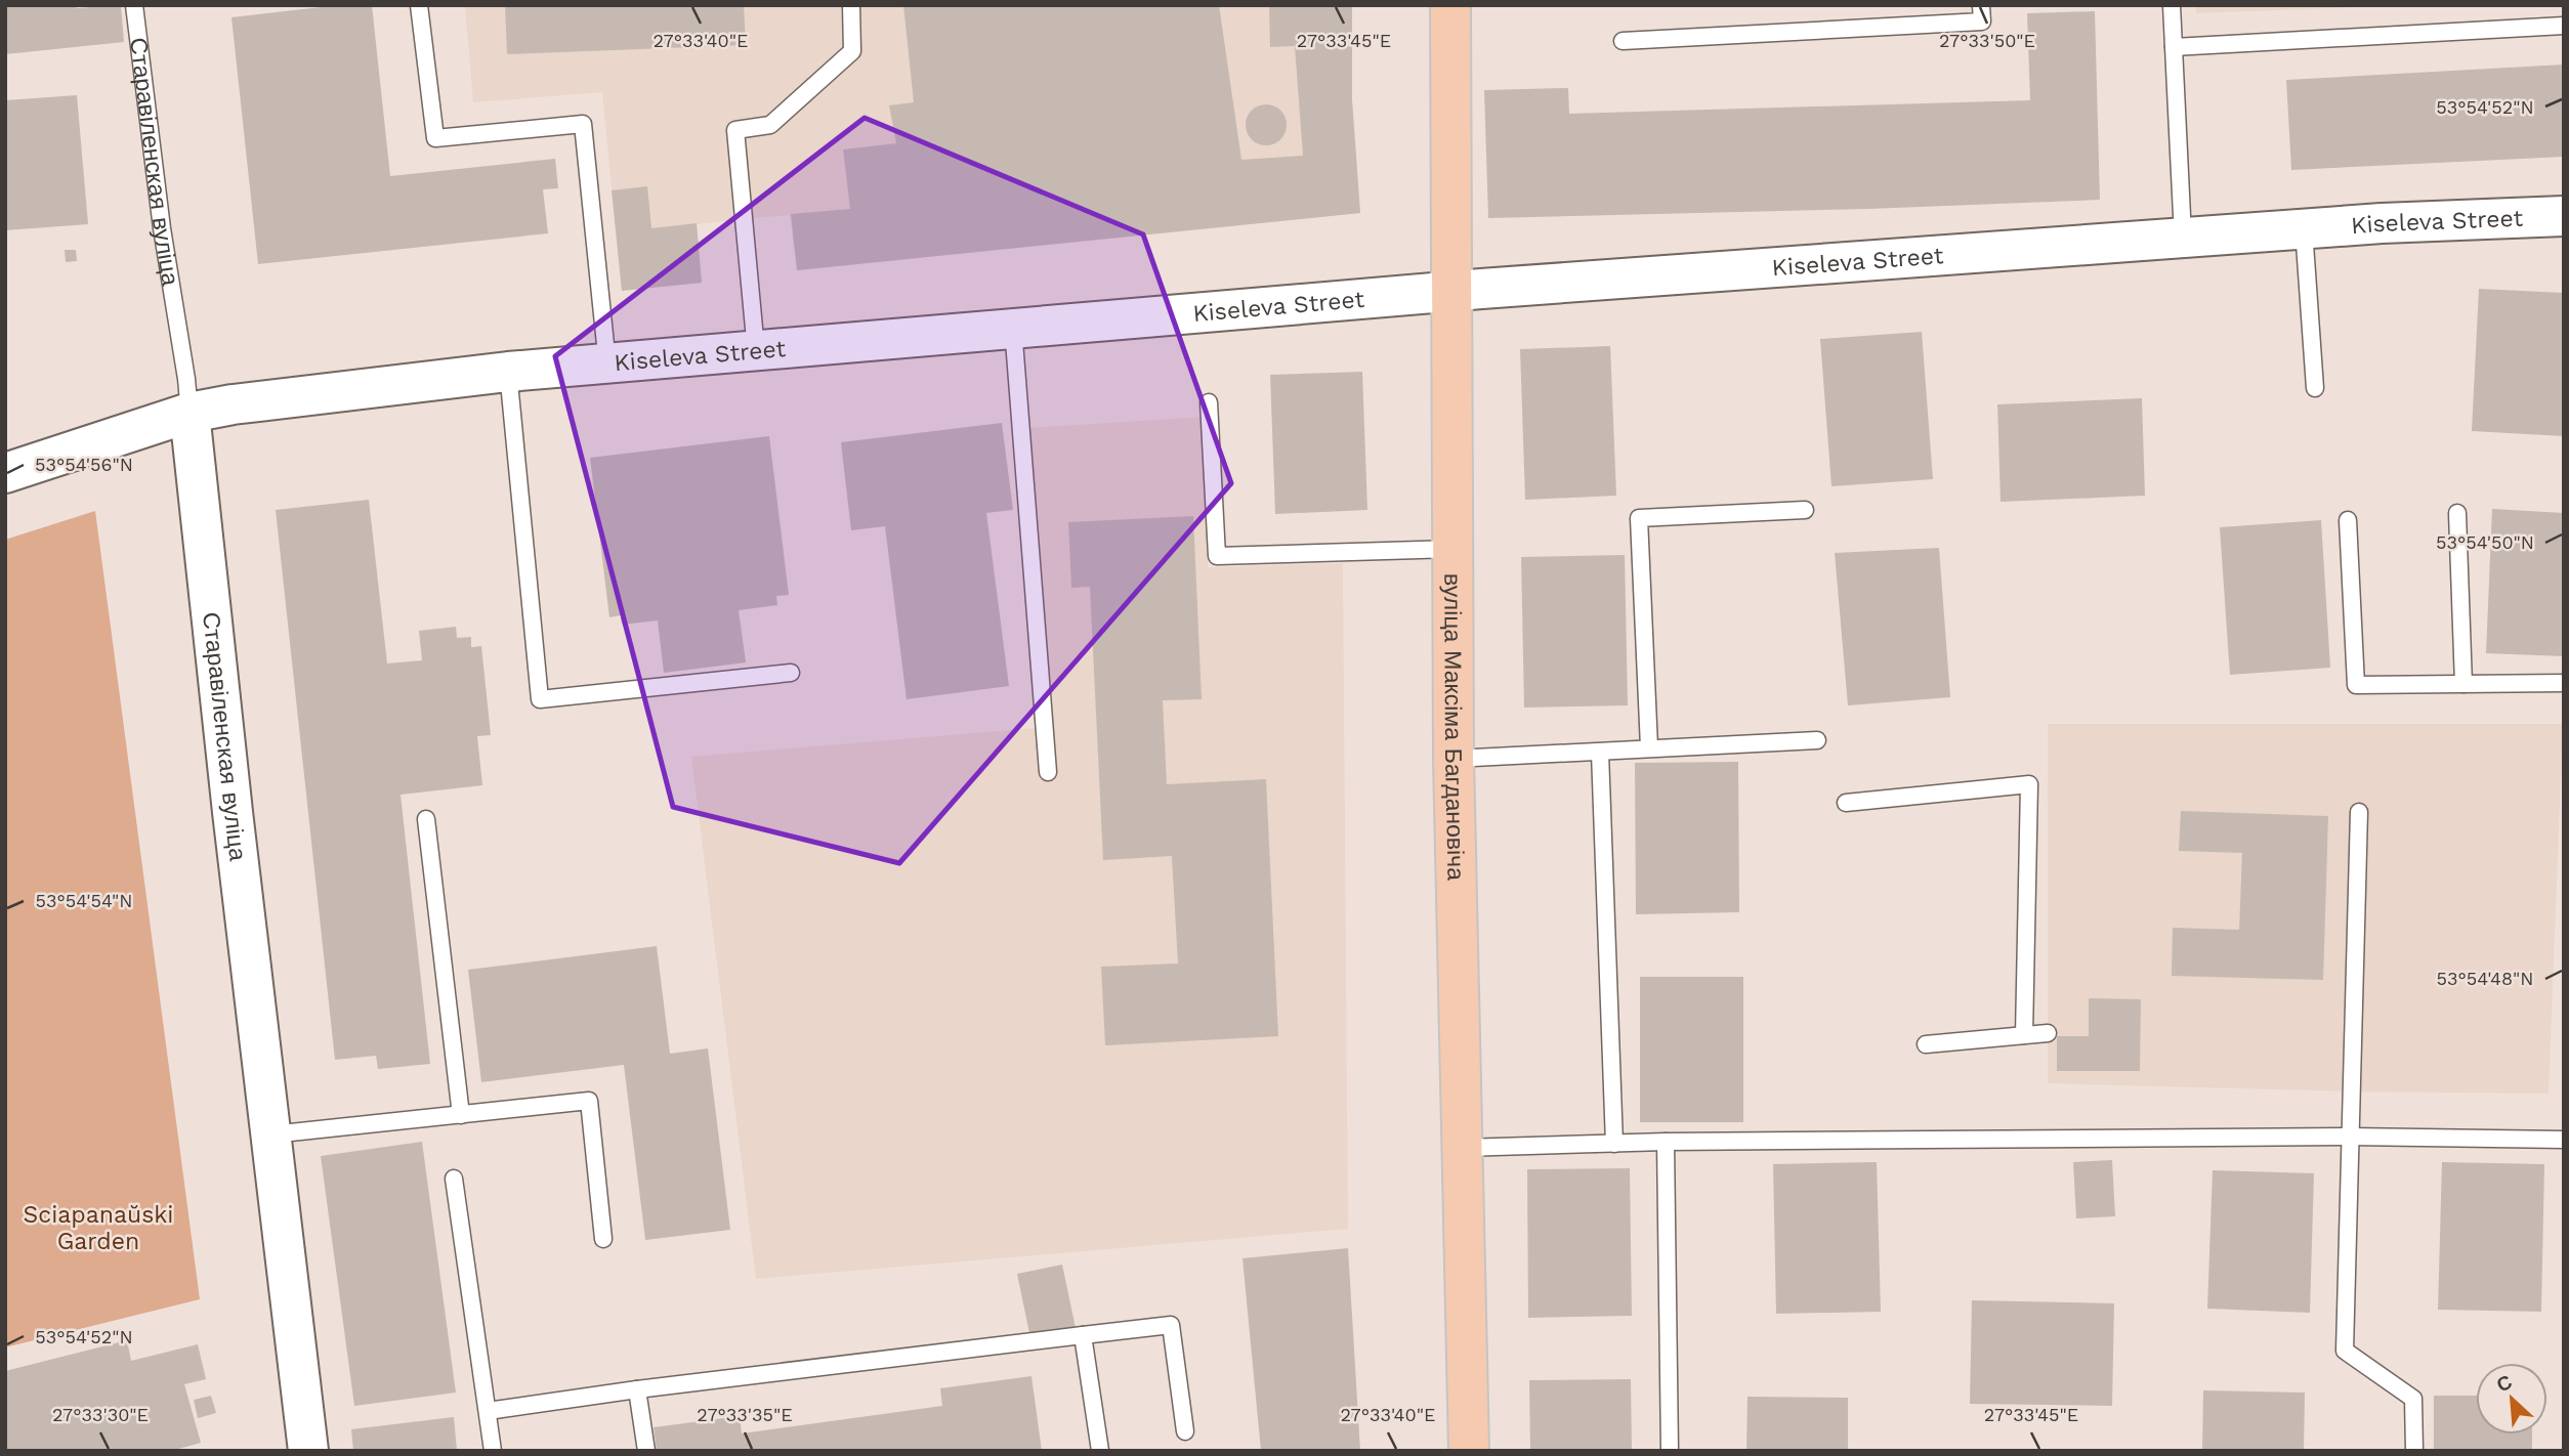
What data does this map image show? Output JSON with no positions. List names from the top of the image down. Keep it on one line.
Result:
{"streets":{"main road":["вуліца Максіма Багдановіча"],"street":["Старавіленская вуліца","Kiseleva Street"]},"crossings":[["Старавіленская вуліца","Kiseleva Street"],["Kiseleva Street","вуліца Максіма Багдановіча"]],"parks":["Sciapanaŭski Garden"],"north":"top left","coordinates":["27°33'40\"E","27°33'45\"E","27°33'50\"E","53°54'52\"N","53°54'56\"N","53°54'50\"N","53°54'54\"N","53°54'48\"N","27°33'30\"E","27°33'35\"E"]}
